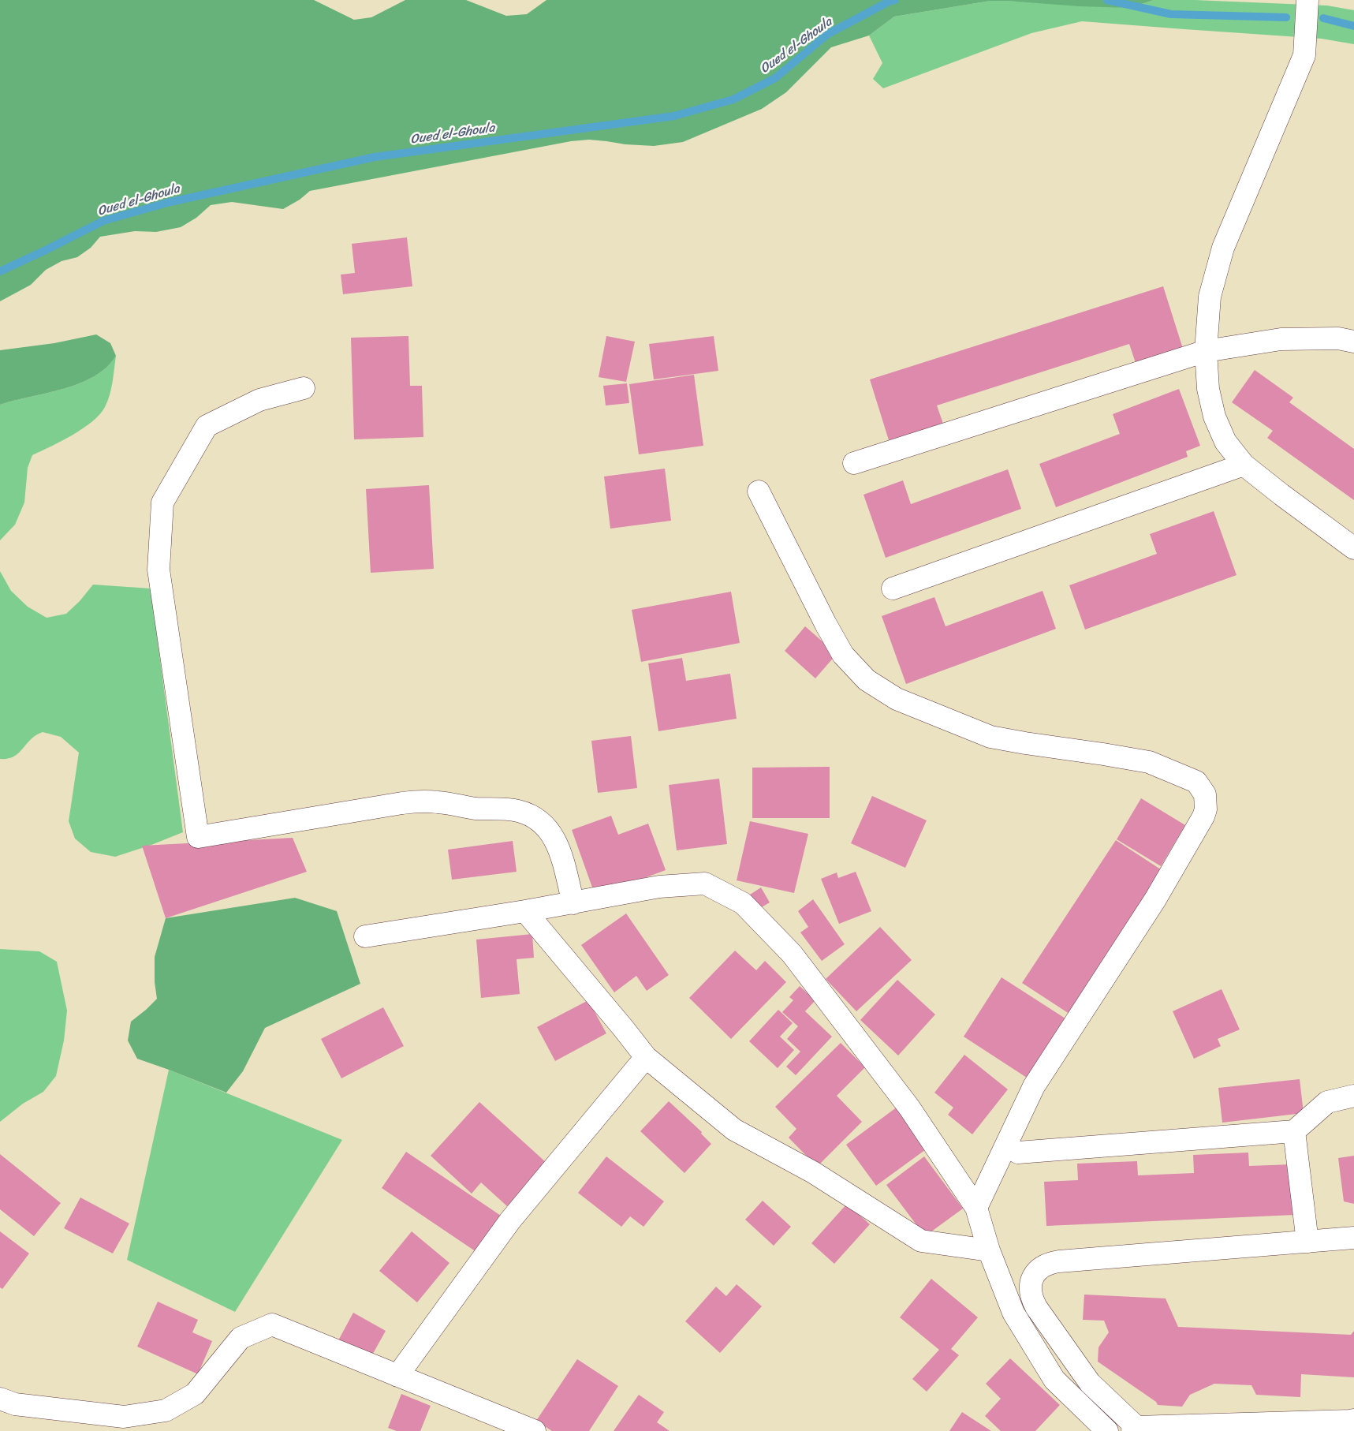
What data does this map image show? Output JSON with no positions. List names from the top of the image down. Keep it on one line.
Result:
{"water":["Oued el-Ghoula"]}
